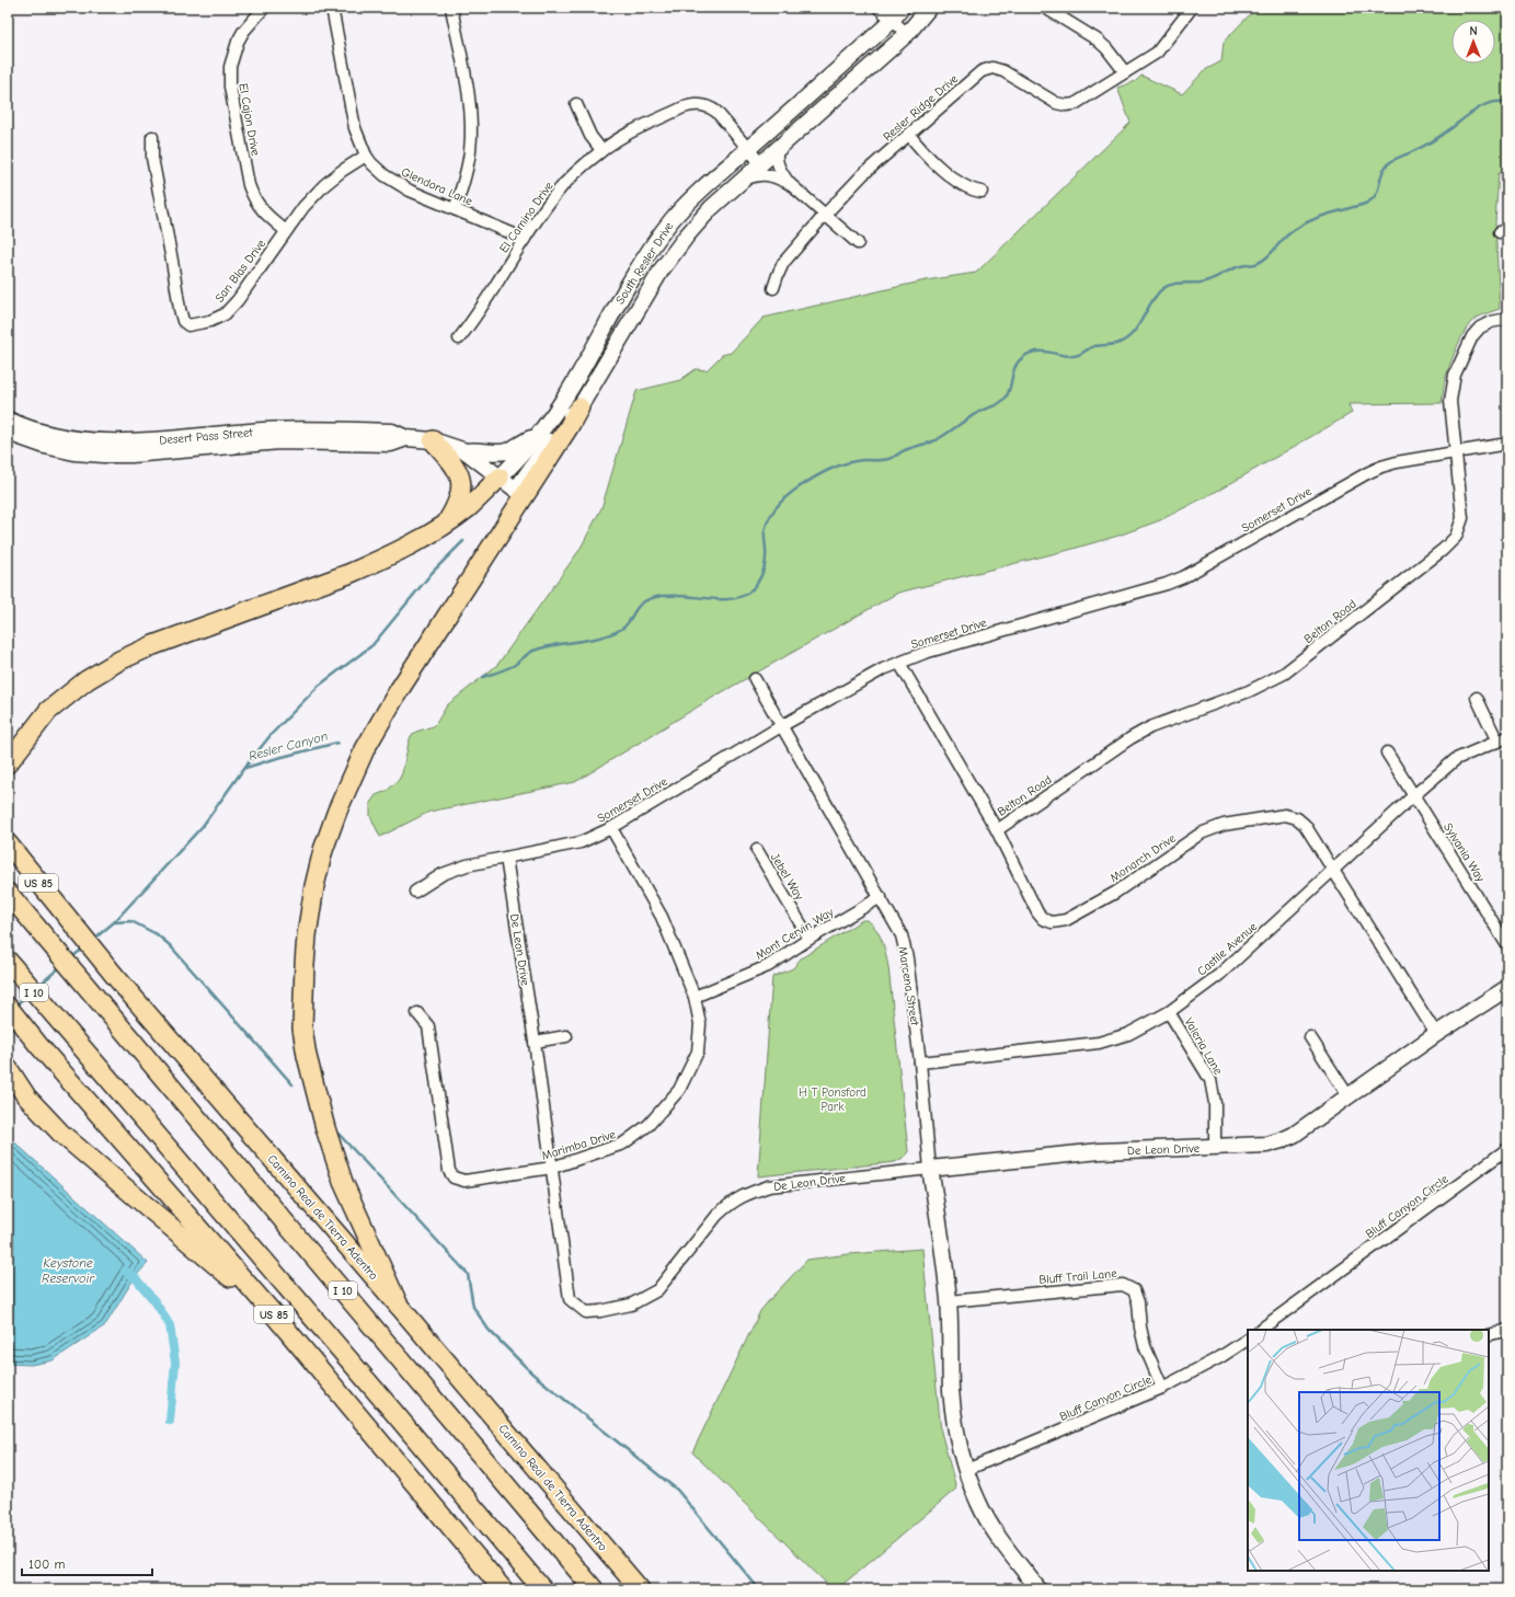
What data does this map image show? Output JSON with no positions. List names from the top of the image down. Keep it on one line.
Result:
{"streets":{"highway":["US 85","I 10","Camino Real de Tierra Adentro"],"street":["Resler Ridge Drive","El Cajon Drive","Glendora Lane","El Camino Drive","South Resler Drive","San Blas Drive","Desert Pass Street","Somerset Drive","Belton Road","Sylvania Way","Monarch Drive","Jebel Way","Mont Cervin Way","Castile Avenue","De Leon Drive","Marcena Street","Valeria Lane","Marimba Drive","Bluff Canyon Circle","Bluff Trail Lane"]},"crossings":[["El Cajon Drive","San Blas Drive"],["Glendora Lane","El Camino Drive"],["Glendora Lane","San Blas Drive"],["El Camino Drive","South Resler Drive"],["South Resler Drive","Desert Pass Street"],["Somerset Drive","Belton Road"],["Somerset Drive","Monarch Drive"],["Somerset Drive","De Leon Drive"],["Somerset Drive","Marcena Street"],["Somerset Drive","Marimba Drive"],["Belton Road","Monarch Drive"],["Sylvania Way","Castile Avenue"],["Monarch Drive","Castile Avenue"],["Monarch Drive","De Leon Drive"],["Jebel Way","Mont Cervin Way"],["Mont Cervin Way","Marcena Street"],["Mont Cervin Way","Marimba Drive"],["Castile Avenue","Marcena Street"],["Castile Avenue","Valeria Lane"],["De Leon Drive","Marcena Street"],["De Leon Drive","Valeria Lane"],["De Leon Drive","Marimba Drive"],["Marcena Street","Bluff Canyon Circle"],["Marcena Street","Bluff Trail Lane"],["Bluff Canyon Circle","Bluff Trail Lane"]],"water":["Resler Canyon","Keystone Reservoir"],"parks":["H T Ponsford Park"],"scale_bar":"100 m","north":"top"}
